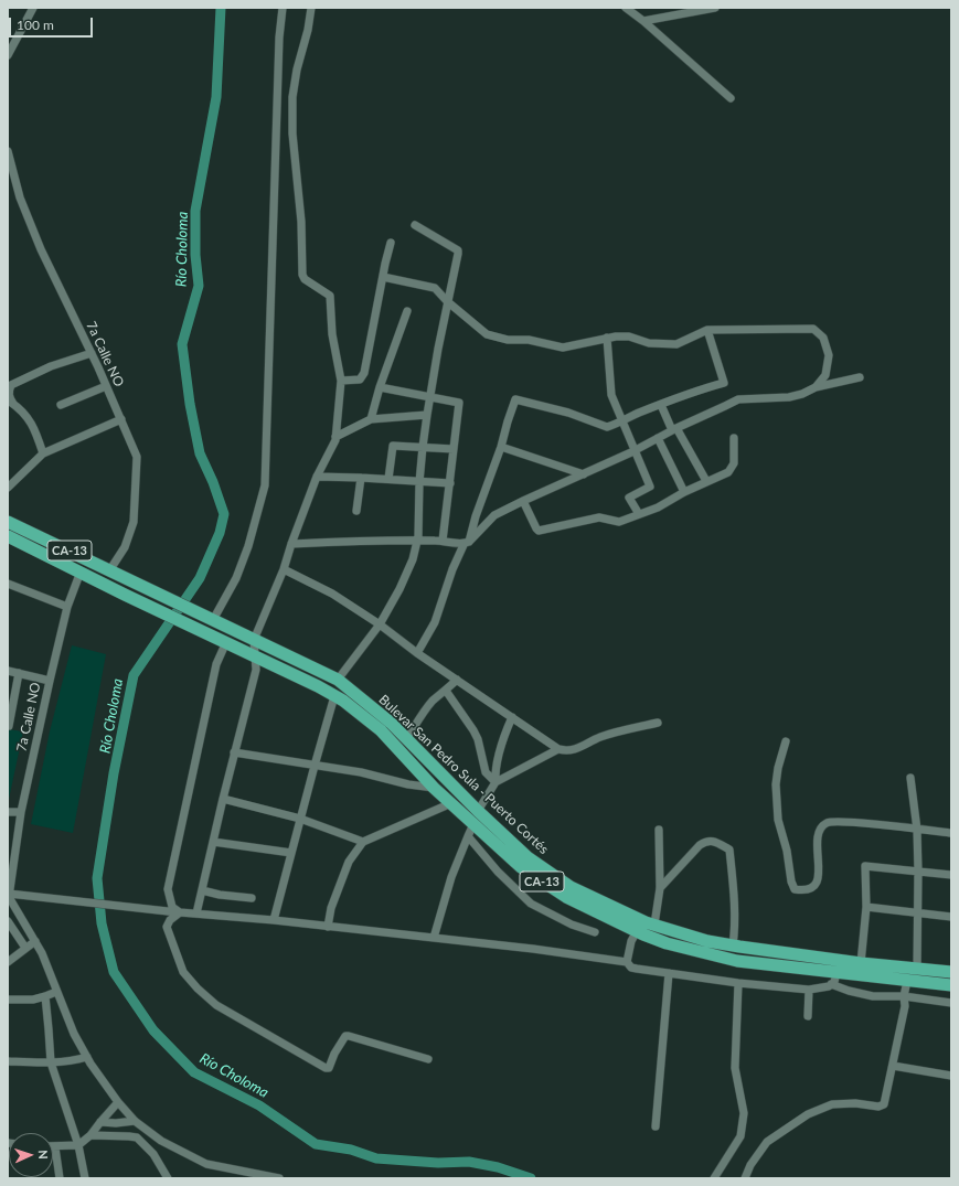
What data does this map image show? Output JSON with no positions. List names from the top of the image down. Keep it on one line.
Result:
{"streets":{"highway":["CA-13","Bulevar San Pedro Sula - Puerto Cortés"],"street":["7a Calle NO"]},"crossings":[["7a Calle NO","Bulevar San Pedro Sula - Puerto Cortés"]],"water":["Río Choloma"],"scale_bar":"100 m","north":"right"}
